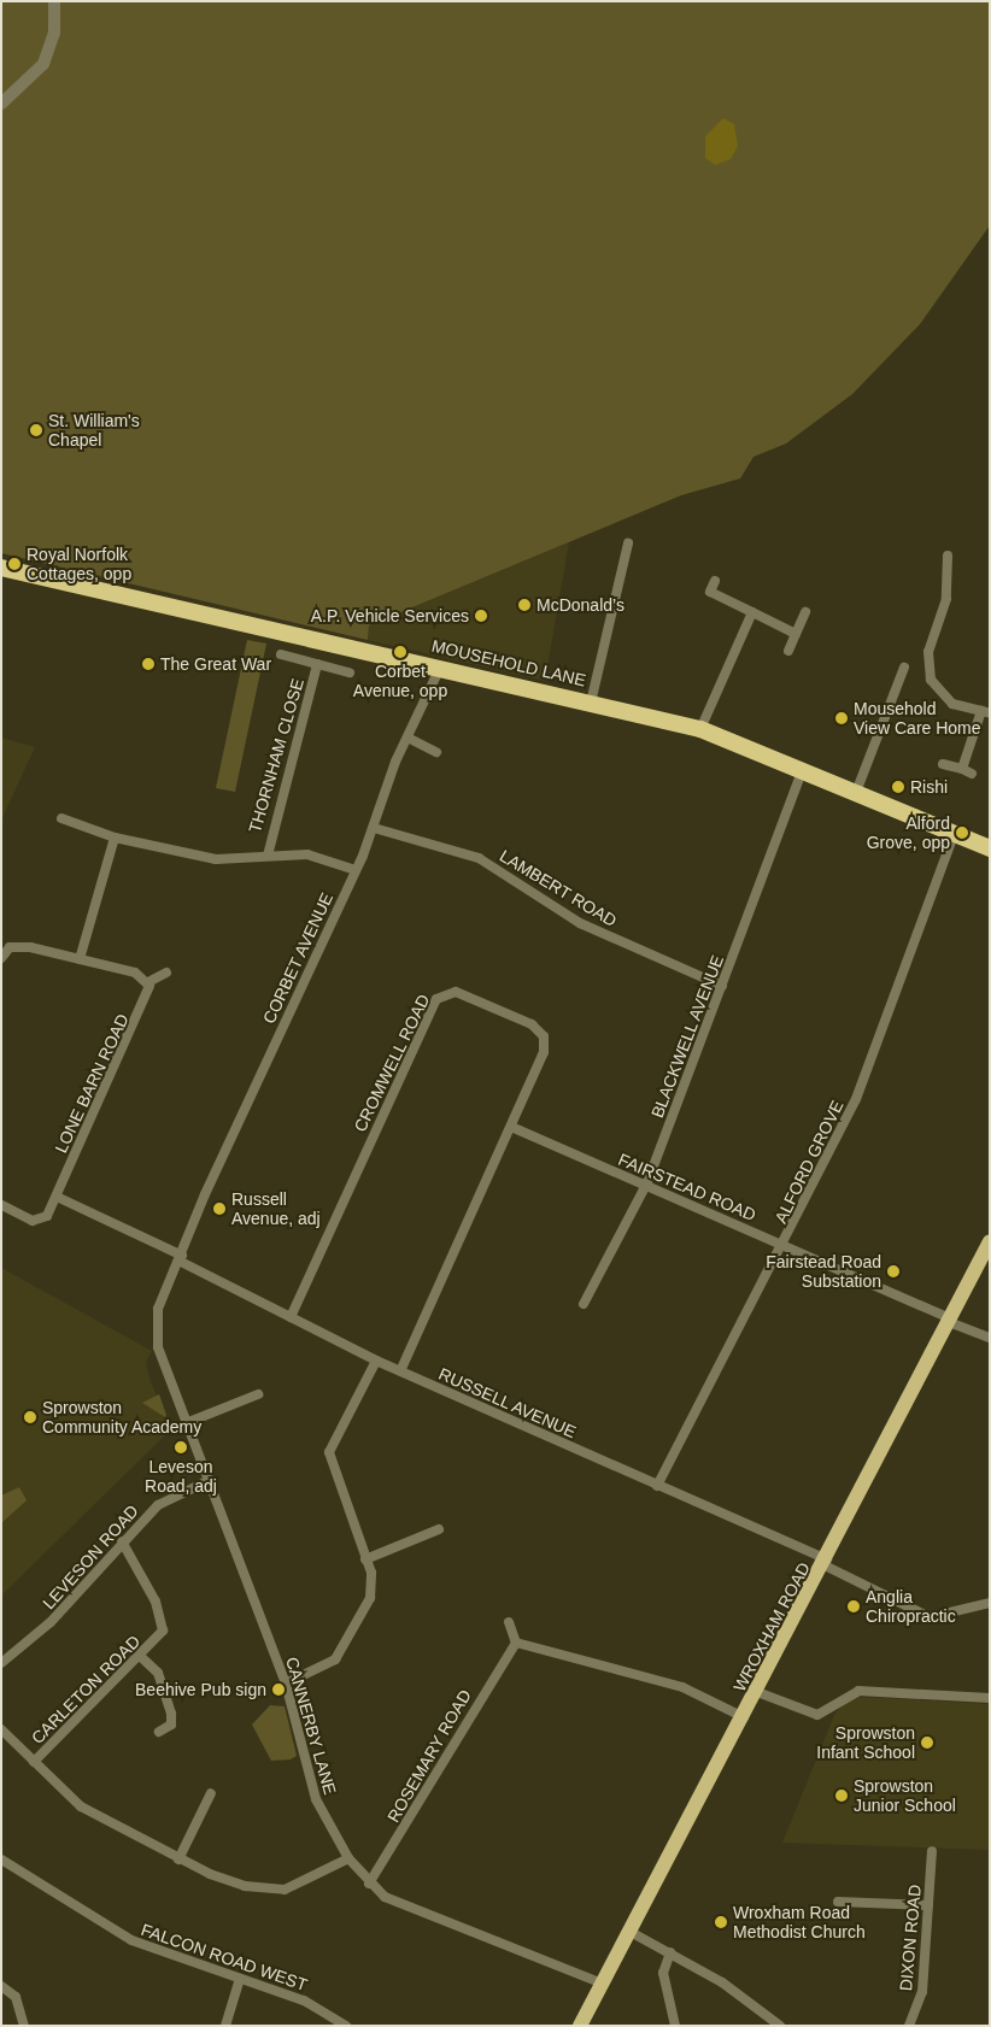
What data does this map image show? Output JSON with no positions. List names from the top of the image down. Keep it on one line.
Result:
{"streets":{"highway":["MOUSEHOLD LANE"],"main road":["WROXHAM ROAD"],"street":["THORNHAM CLOSE","LAMBERT ROAD","CORBET AVENUE","BLACKWELL AVENUE","CROMWELL ROAD","LONE BARN ROAD","ALFORD GROVE","FAIRSTEAD ROAD","RUSSELL AVENUE","LEVESON ROAD","CARLETON ROAD","CANNERBY LANE","ROSEMARY ROAD","DIXON ROAD","FALCON ROAD WEST"]},"crossings":[["MOUSEHOLD LANE","CORBET AVENUE"],["MOUSEHOLD LANE","BLACKWELL AVENUE"],["MOUSEHOLD LANE","ALFORD GROVE"],["LAMBERT ROAD","CORBET AVENUE"],["LAMBERT ROAD","BLACKWELL AVENUE"],["CORBET AVENUE","RUSSELL AVENUE"],["CORBET AVENUE","CANNERBY LANE"],["BLACKWELL AVENUE","FAIRSTEAD ROAD"],["CROMWELL ROAD","FAIRSTEAD ROAD"],["CROMWELL ROAD","RUSSELL AVENUE"],["ALFORD GROVE","FAIRSTEAD ROAD"],["ALFORD GROVE","RUSSELL AVENUE"],["FAIRSTEAD ROAD","WROXHAM ROAD"],["RUSSELL AVENUE","WROXHAM ROAD"],["RUSSELL AVENUE","CANNERBY LANE"],["LEVESON ROAD","CARLETON ROAD"],["LEVESON ROAD","CANNERBY LANE"],["WROXHAM ROAD","CANNERBY LANE"],["CANNERBY LANE","ROSEMARY ROAD"]],"places":["St. William's Chapel","Royal Norfolk Cottages, opp","McDonald’s","A.P. Vehicle Services","Corbet Avenue, opp","The Great War","Mousehold View Care Home","Rishi","Alford Grove, opp","Russell Avenue, adj","Fairstead Road Substation","Sprowston Community Academy","Leveson Road, adj","Anglia Chiropractic","Beehive Pub sign","Sprowston Infant School","Sprowston Junior School","Wroxham Road Methodist Church"]}
